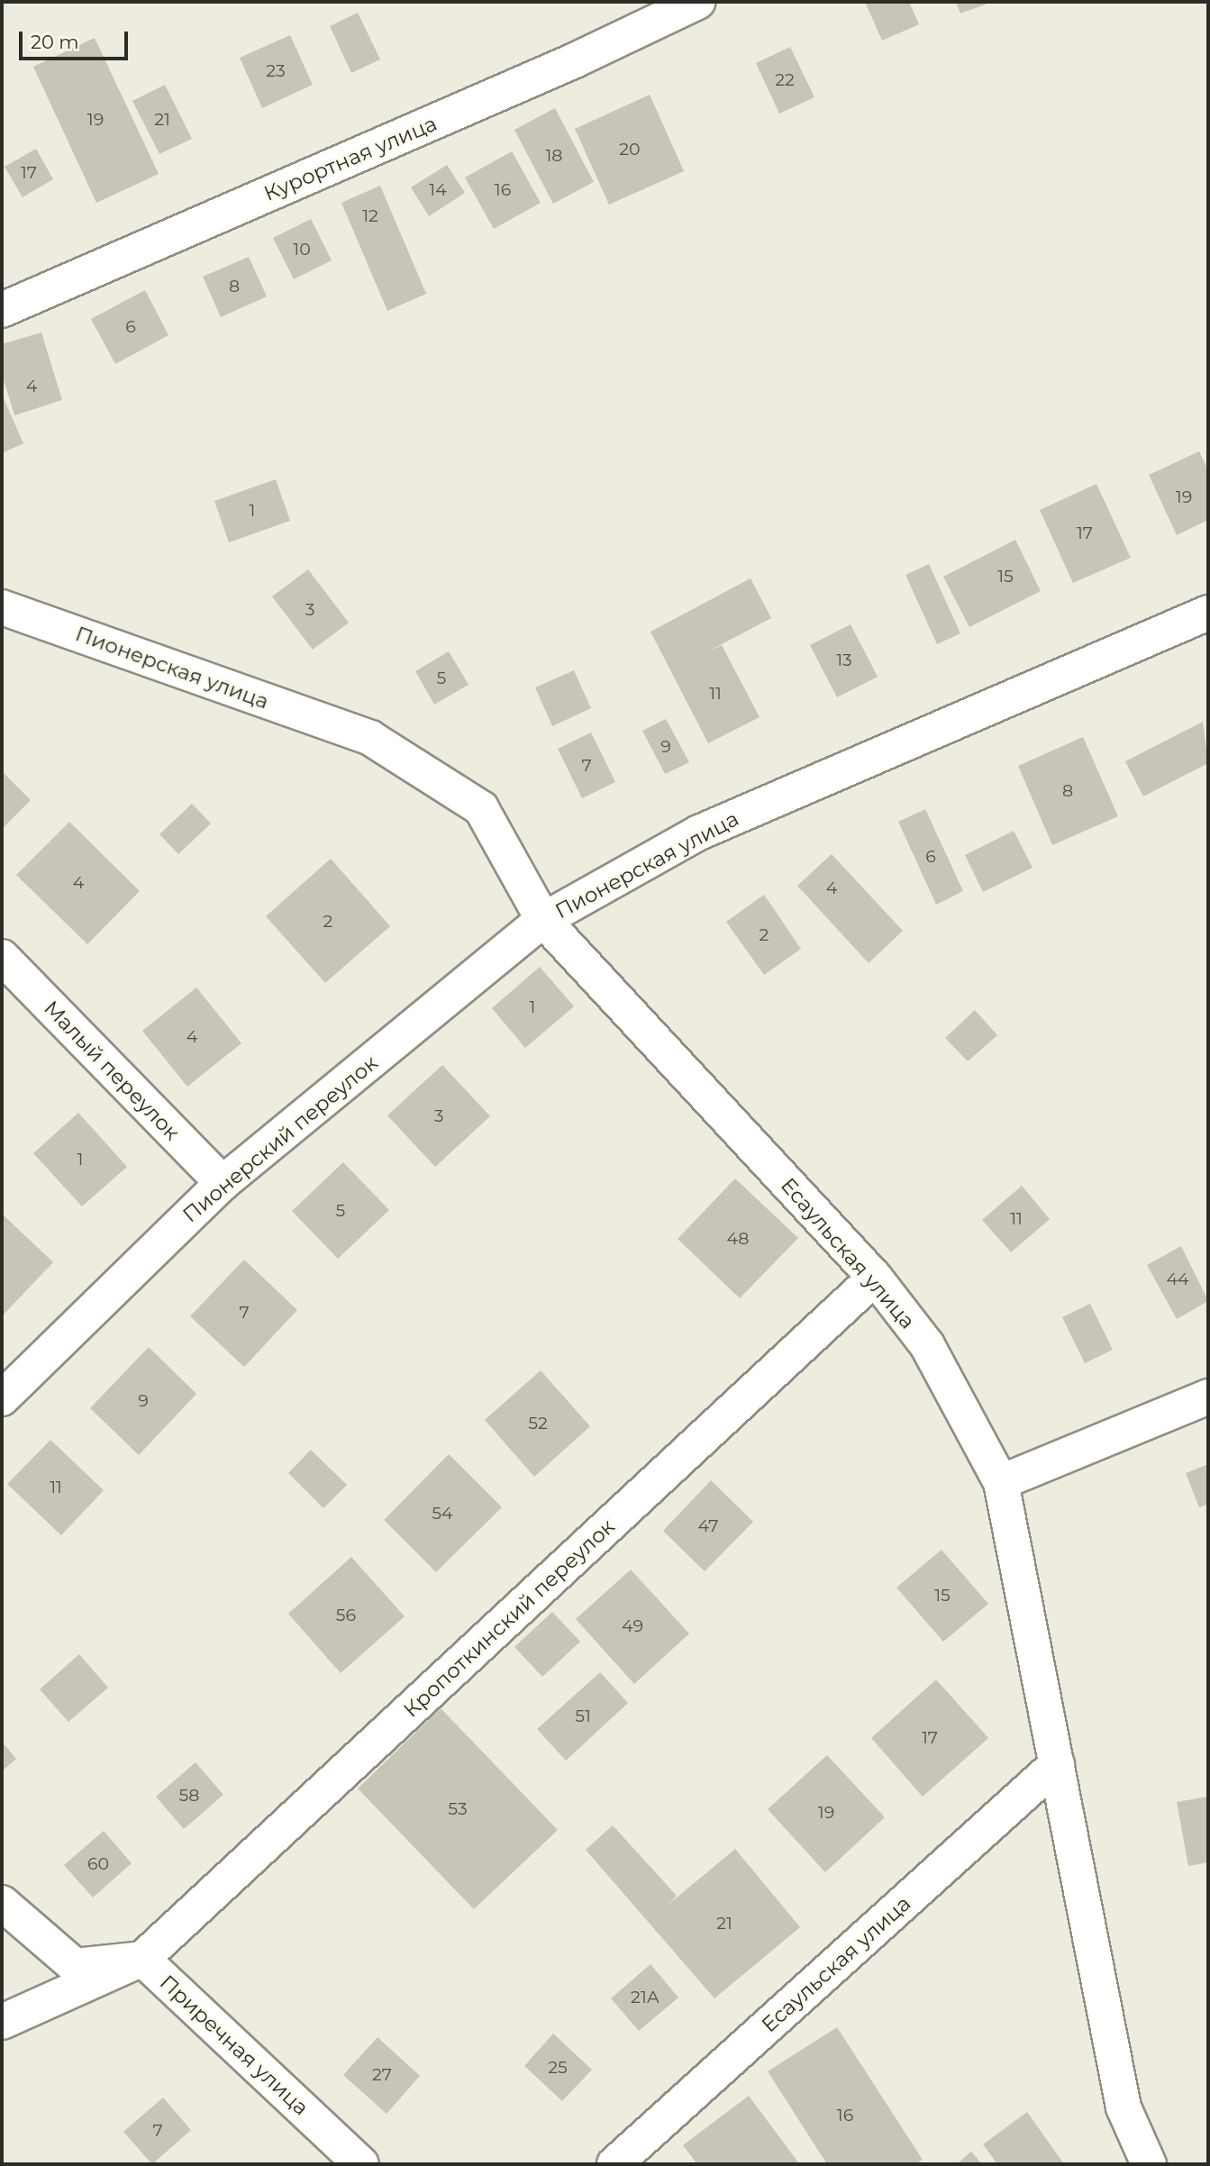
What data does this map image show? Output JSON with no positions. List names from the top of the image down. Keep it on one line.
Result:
{"streets":{"street":["Курортная улица","Пионерская улица","Малый переулок","Пионерский переулок","Есаульская улица","Кропоткинский переулок","Приречная улица"]},"crossings":[["Пионерская улица","Пионерский переулок"],["Пионерская улица","Есаульская улица"],["Малый переулок","Пионерский переулок"],["Пионерский переулок","Есаульская улица"],["Есаульская улица","Кропоткинский переулок"],["Кропоткинский переулок","Приречная улица"]],"house_numbers":["23","22","19","21","20","18","17","14","16","12","10","8","6","4","19","1","17","15","3","13","5","11","9","7","8","6","4","4","2","2","1","4","3","1","5","11","48","44","7","9","52","11","54","47","15","56","49","51","17","58","53","19","60","21","21А","25","27","16","7"],"scale_bar":"20 m"}
